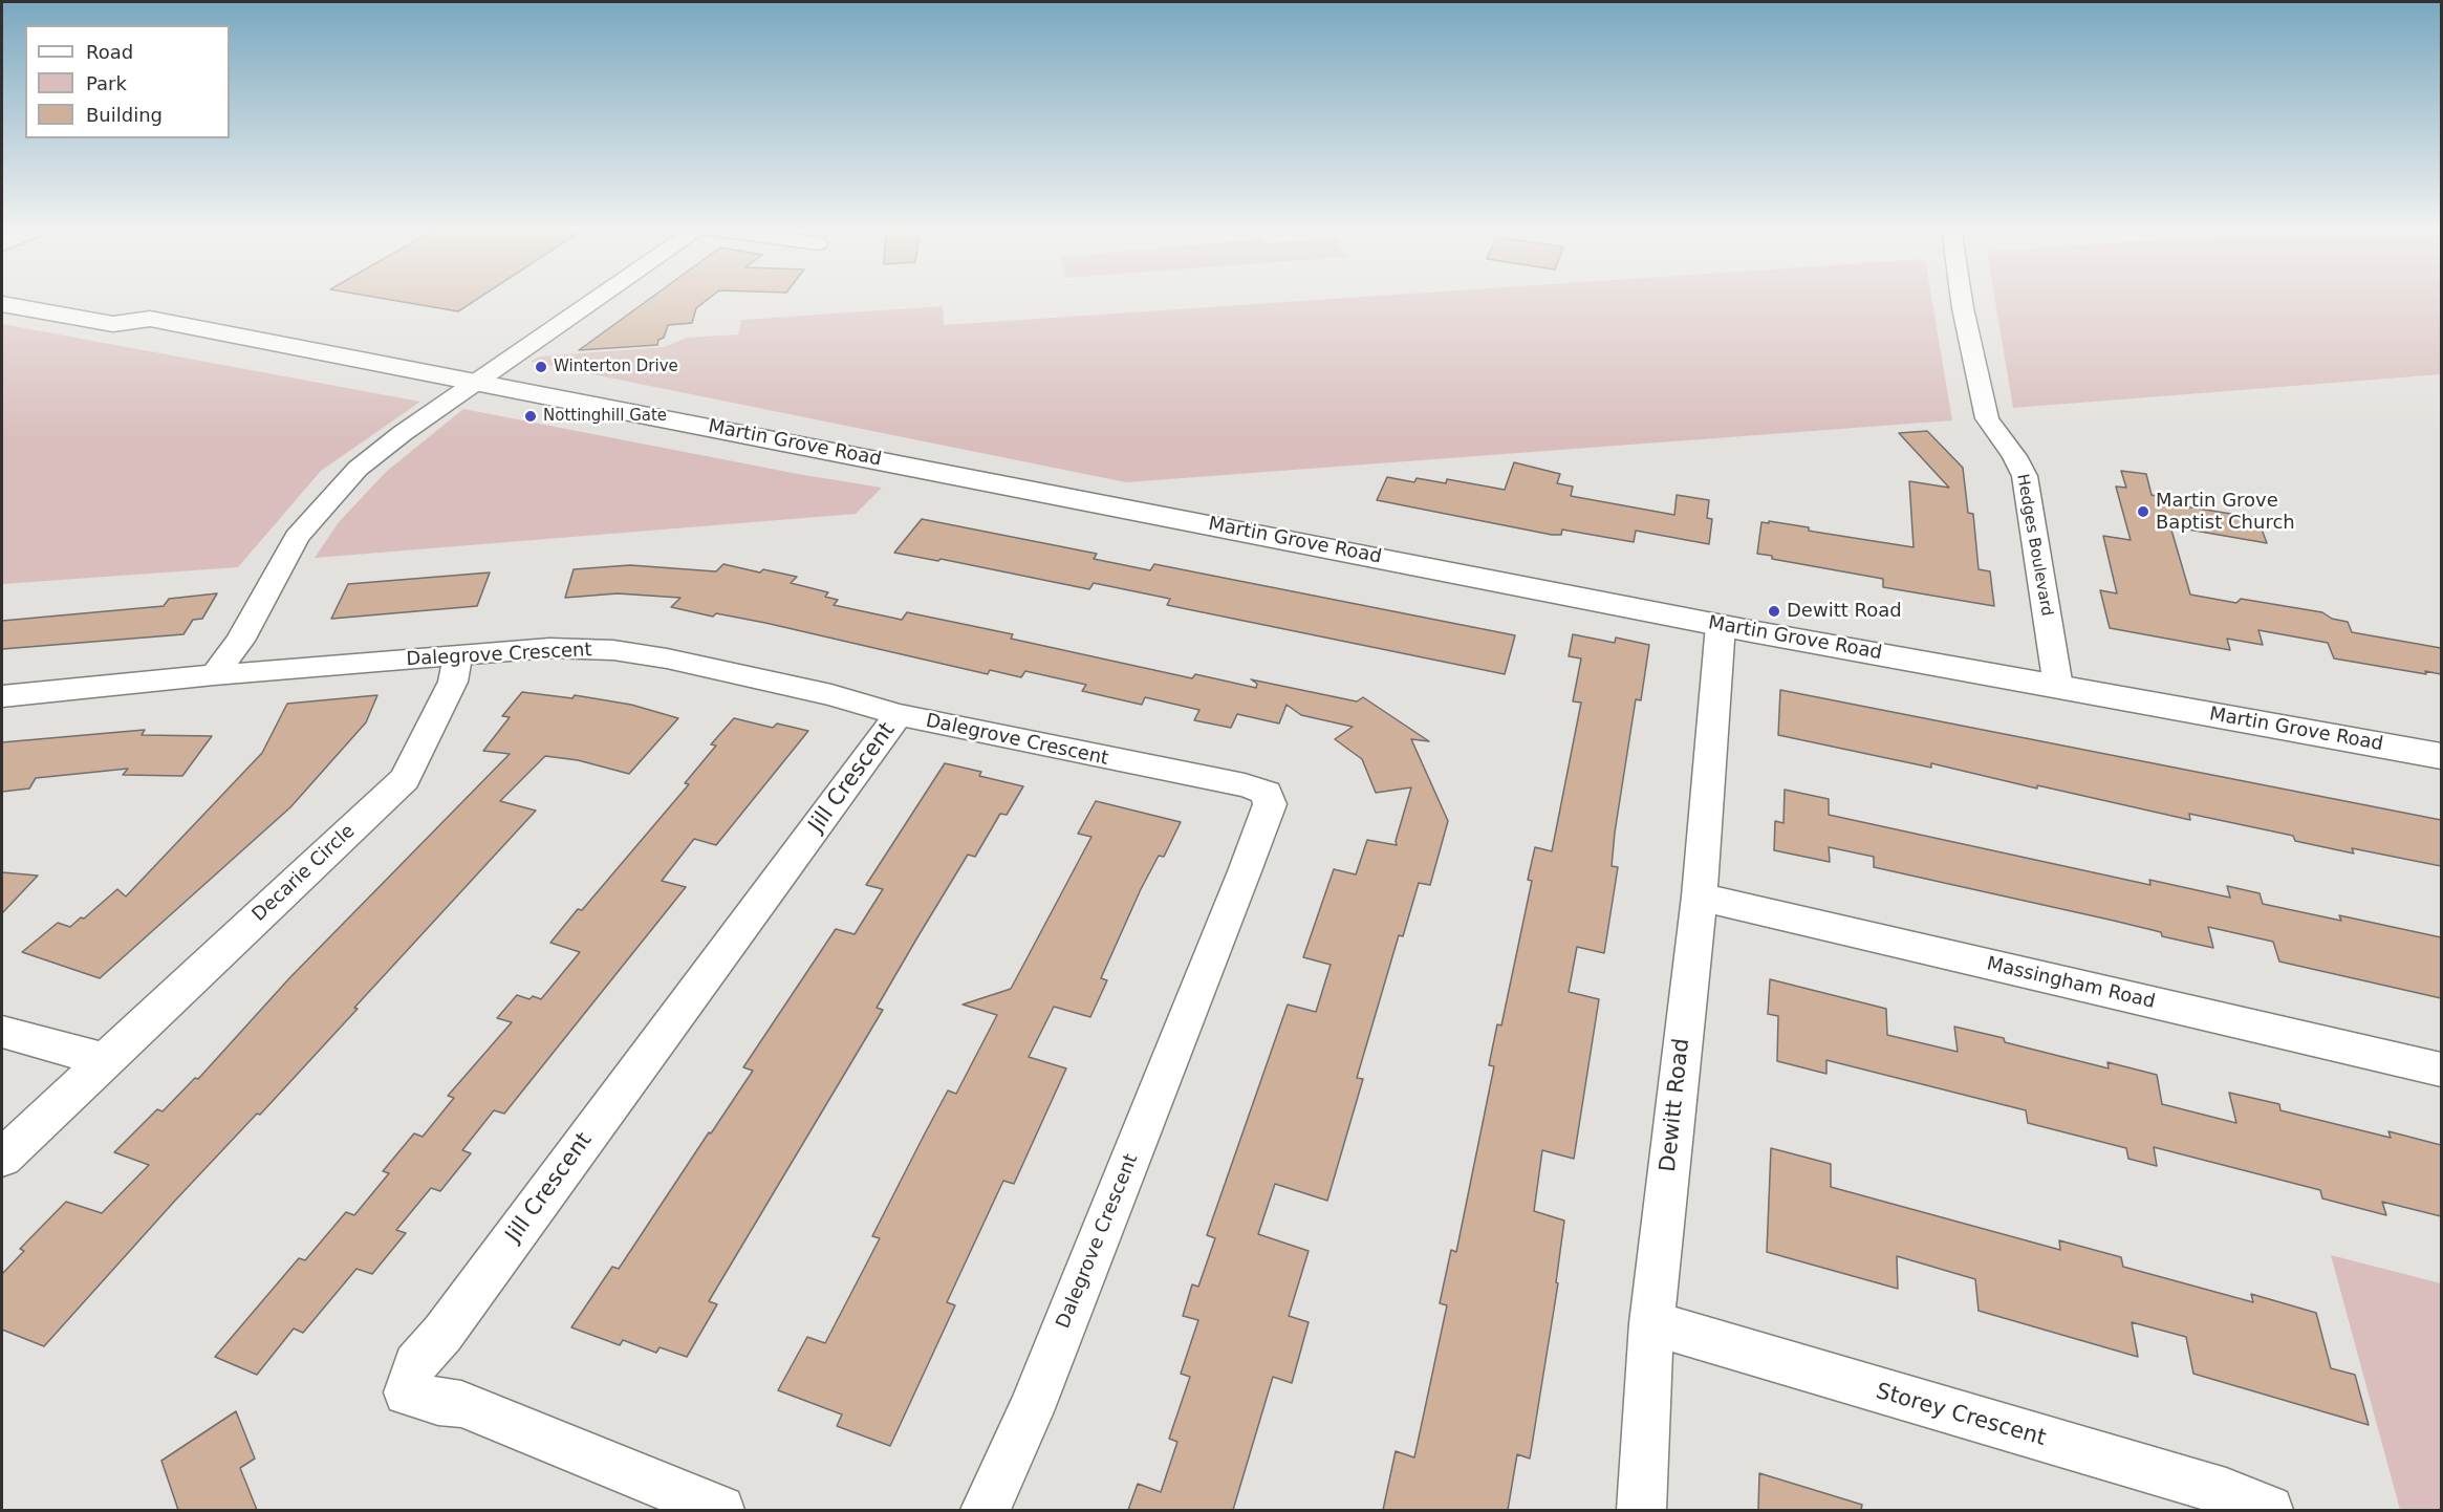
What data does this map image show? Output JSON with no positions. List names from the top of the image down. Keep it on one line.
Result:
{"streets":{"main road":["Martin Grove Road"],"street":["Hedges Boulevard","Dalegrove Crescent","Jill Crescent","Decarie Circle","Massingham Road","Dewitt Road","Storey Crescent"]},"crossings":[["Martin Grove Road","Hedges Boulevard"],["Martin Grove Road","Dewitt Road"],["Dalegrove Crescent","Jill Crescent"],["Dalegrove Crescent","Decarie Circle"],["Massingham Road","Dewitt Road"],["Dewitt Road","Storey Crescent"]],"places":["Winterton Drive","Nottinghill Gate","Martin Grove Baptist Church","Dewitt Road"],"legend":["Road","Park","Building"]}
